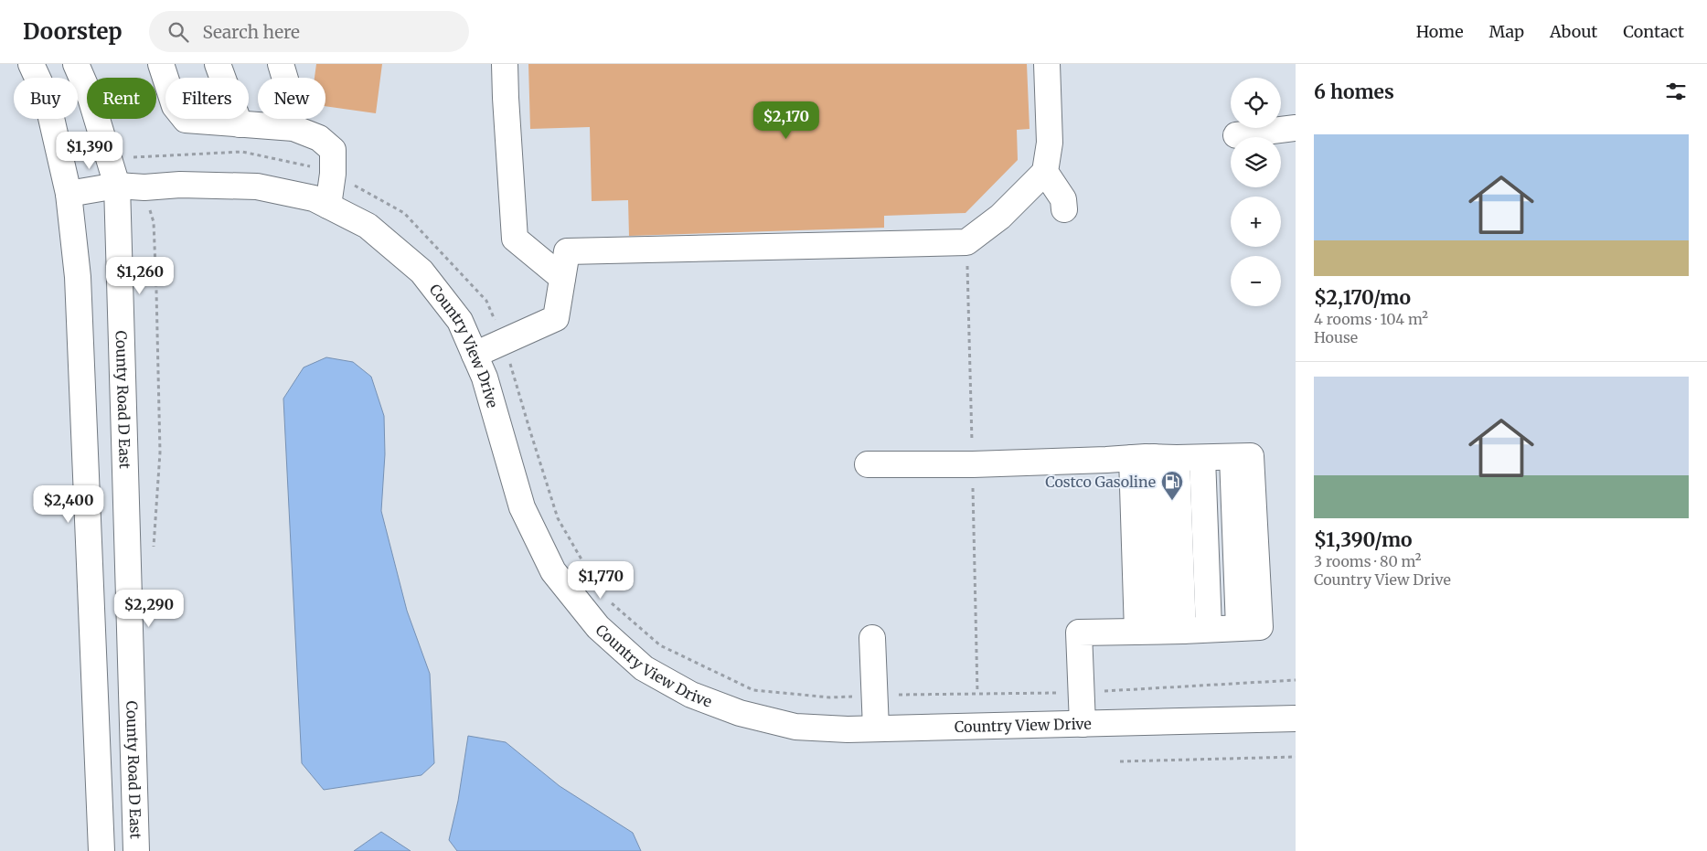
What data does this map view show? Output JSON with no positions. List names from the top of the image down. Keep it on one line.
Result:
{"streets":{"street":["Country View Drive","County Road D East"]},"crossings":[["Country View Drive","County Road D East"]],"places":{"fuel station":["Costco Gasoline"]},"page":{"header":"Doorstep","search":"Search here","nav":["Home","Map","About","Contact"],"heading":"6 homes","map_buttons":["+","−"],"chip":["Buy","Rent","Filters","New"],"price":["$2,170","$1,390","$1,260","$2,400","$1,770","$2,290"],"list":[{"name":"$2,170/mo","note":"4 rooms · 104 m² · House"},{"name":"$1,390/mo","note":"3 rooms · 80 m² · Country View Drive"}]}}
